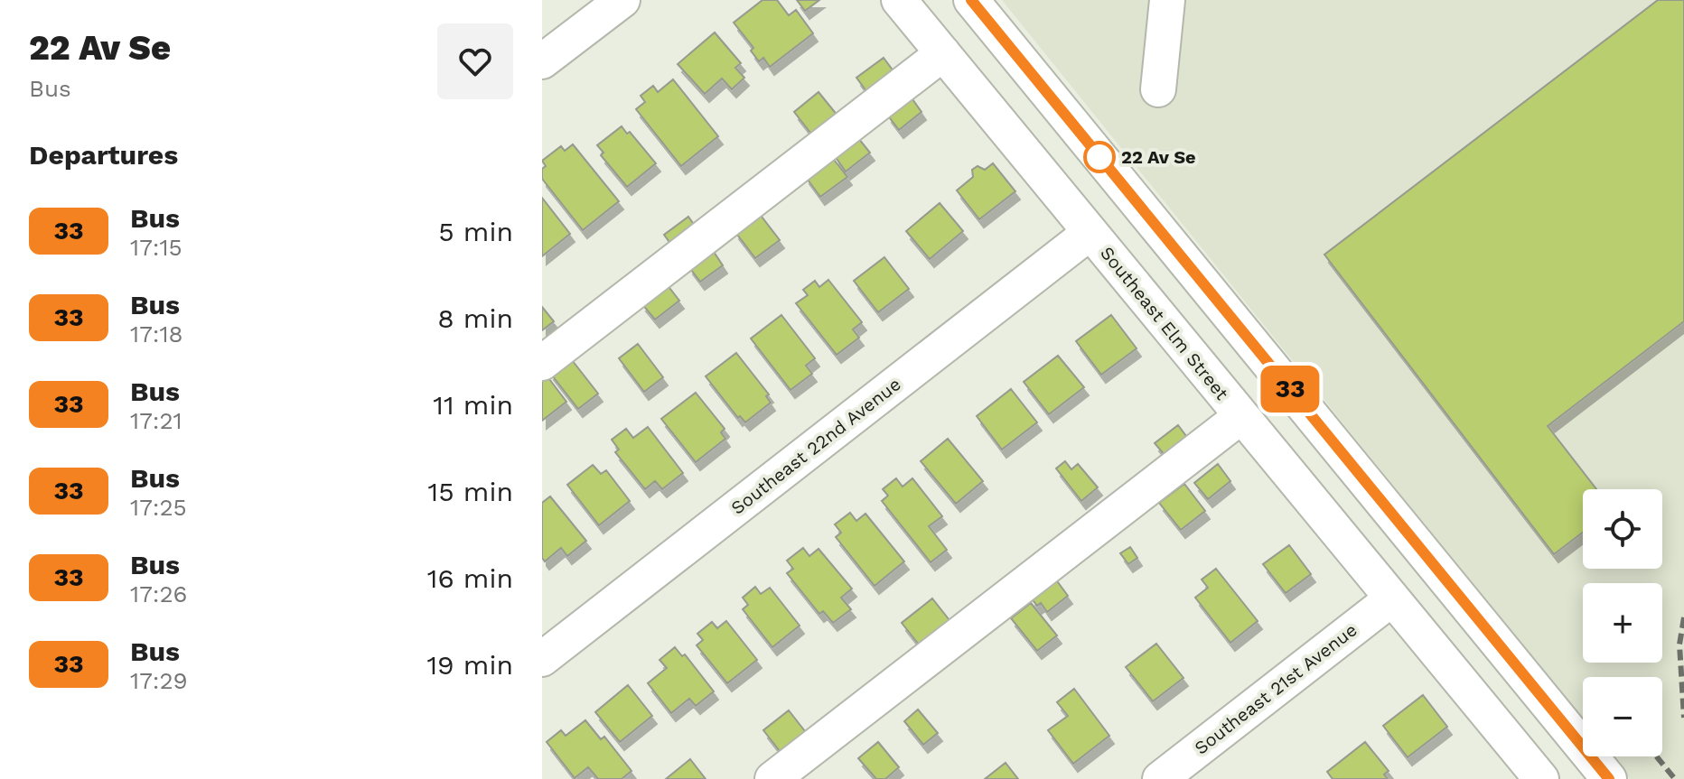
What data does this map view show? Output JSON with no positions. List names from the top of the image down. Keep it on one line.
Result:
{"streets":{"street":["Southeast Elm Street","Southeast 22nd Avenue","Southeast 21st Avenue"]},"crossings":[["Southeast Elm Street","Southeast 22nd Avenue"],["Southeast Elm Street","Southeast 21st Avenue"]],"places":["22 Av Se"],"lines":["bus line 33"],"page":{"heading":[["22 Av Se","Bus"],"Departures"],"on_map":"33","list":[{"mark":"33","name":"Bus","note":"17:15","value":"5 min"},{"mark":"33","name":"Bus","note":"17:18","value":"8 min"},{"mark":"33","name":"Bus","note":"17:21","value":"11 min"},{"mark":"33","name":"Bus","note":"17:25","value":"15 min"},{"mark":"33","name":"Bus","note":"17:26","value":"16 min"},{"mark":"33","name":"Bus","note":"17:29","value":"19 min"}],"map_buttons":["+","−"]}}
